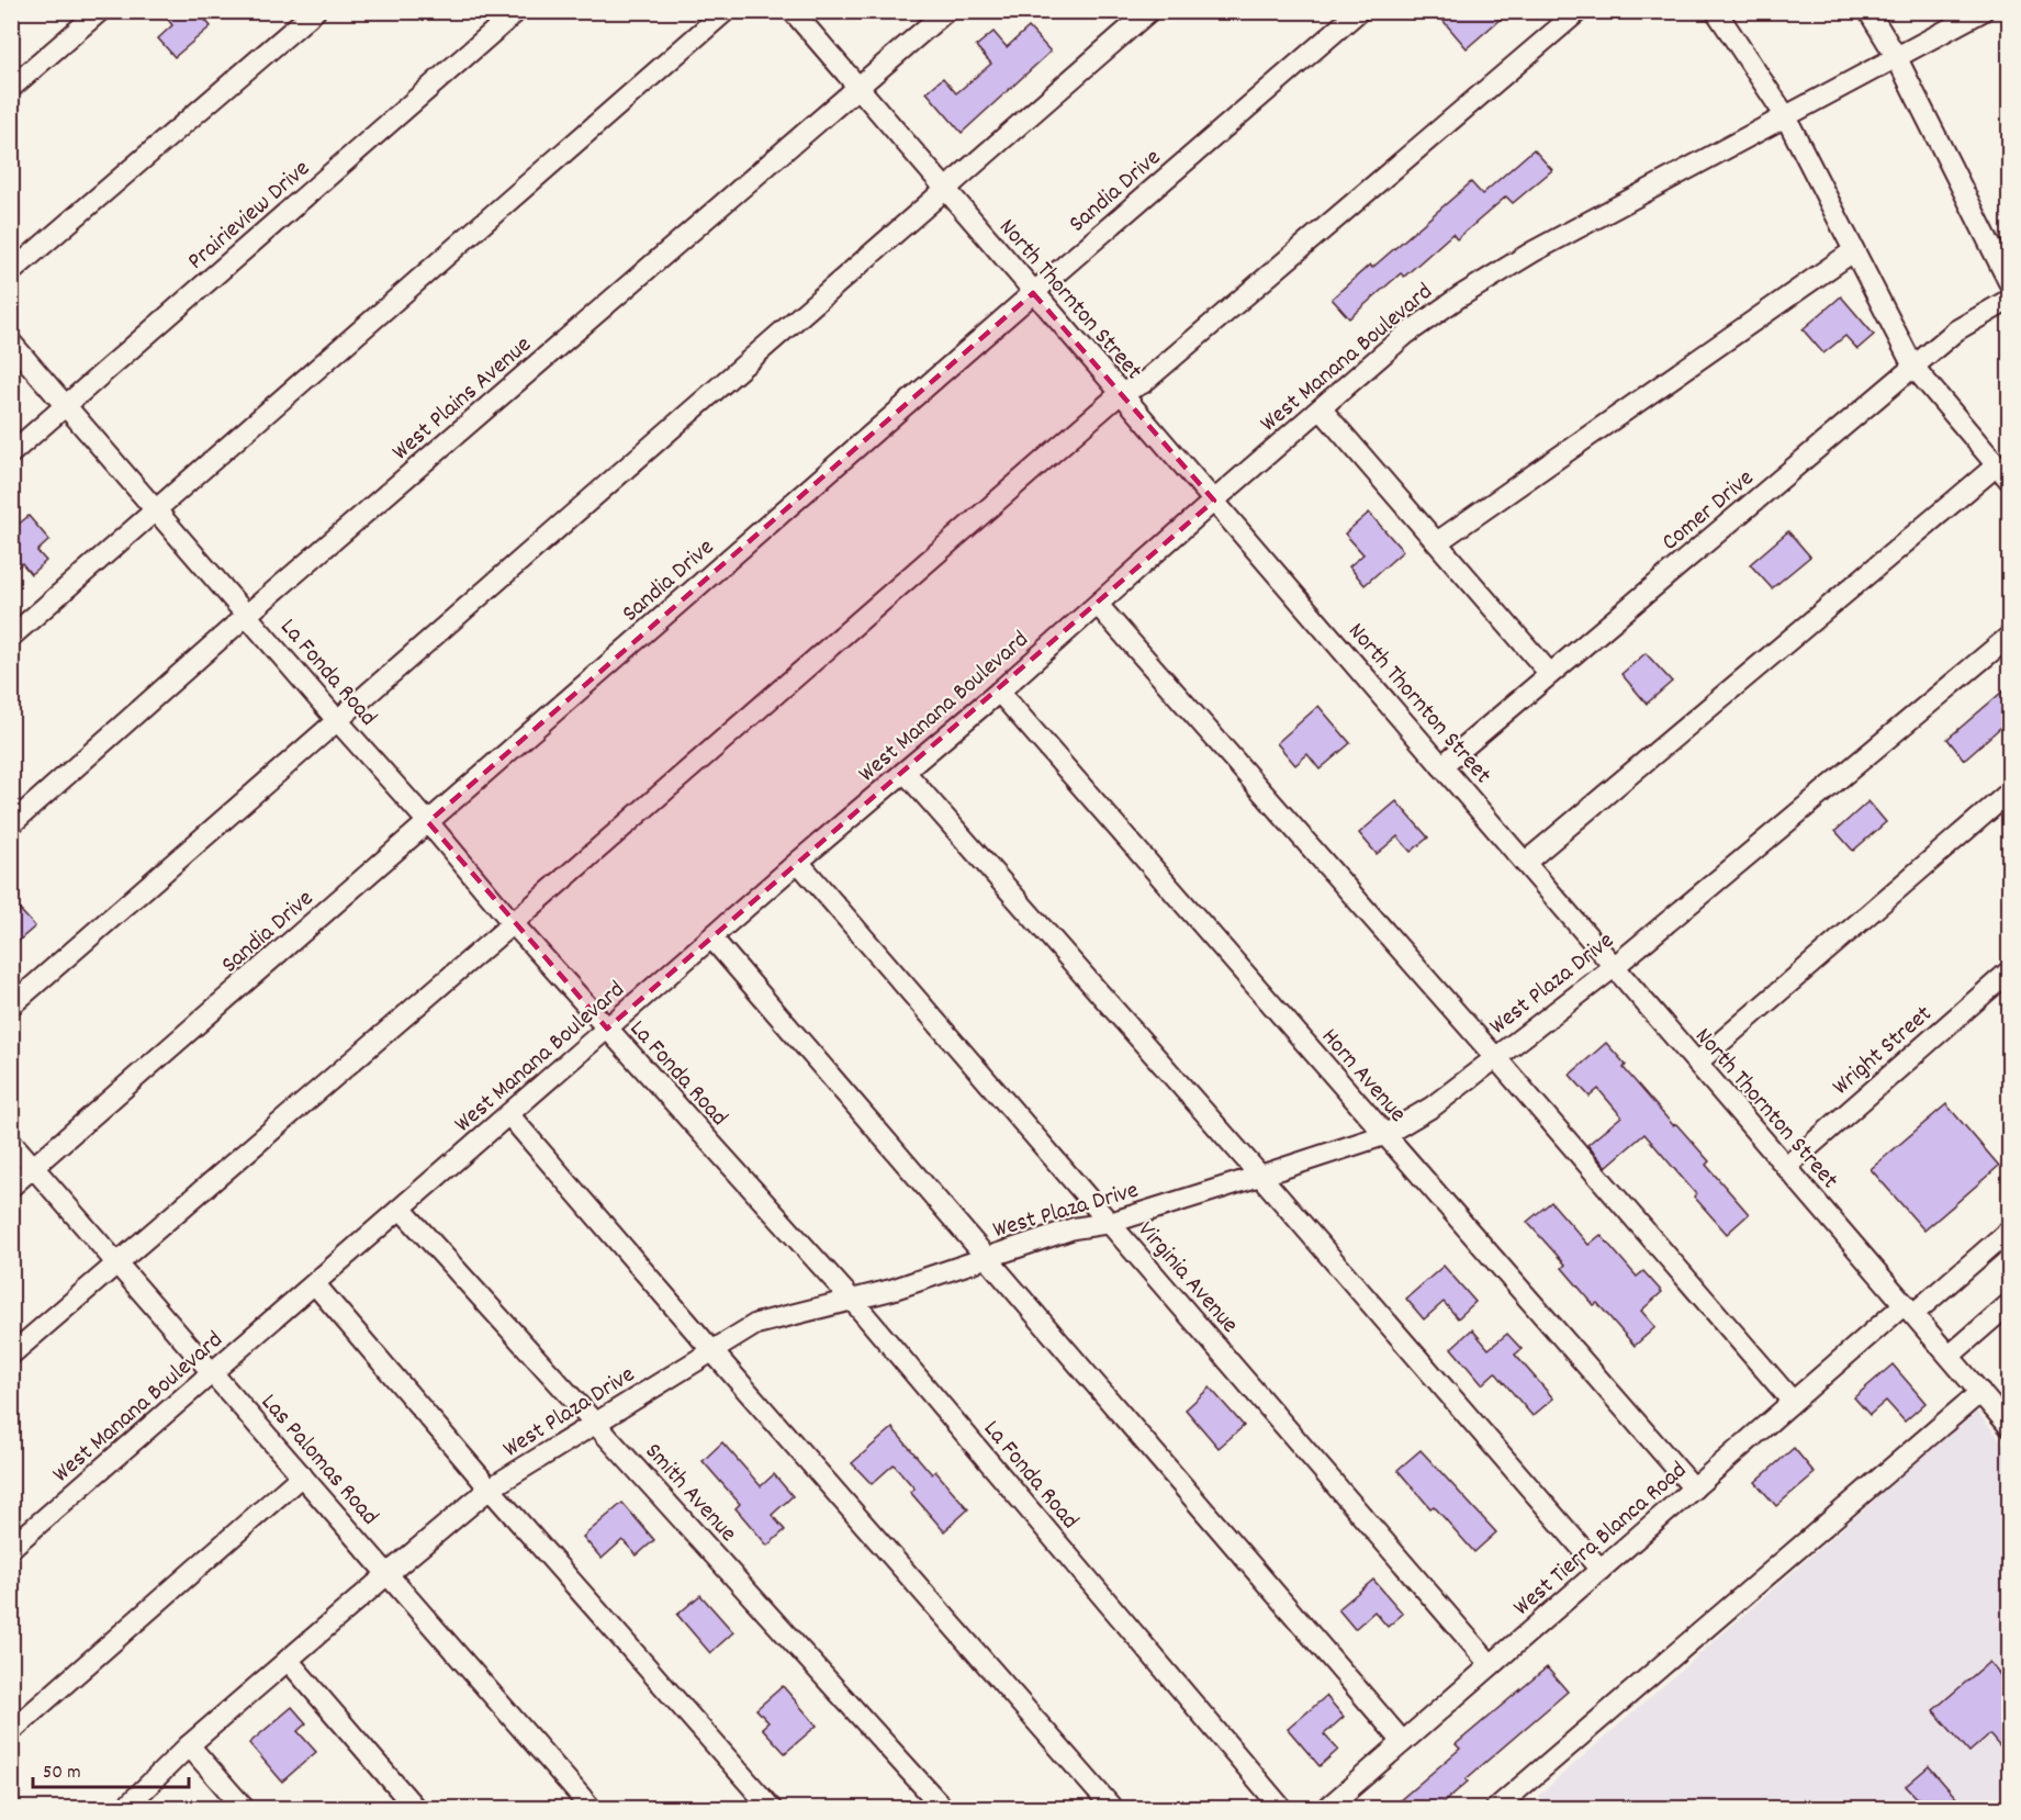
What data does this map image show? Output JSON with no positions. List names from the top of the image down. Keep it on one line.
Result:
{"streets":{"street":["Sandia Drive","Prairieview Drive","North Thornton Street","West Manana Boulevard","West Plains Avenue","Comer Drive","La Fonda Road","West Plaza Drive","Wright Street","Horn Avenue","Virginia Avenue","Las Palomas Road","Smith Avenue","West Tierra Blanca Road"]},"crossings":[["Sandia Drive","North Thornton Street"],["Sandia Drive","La Fonda Road"],["Sandia Drive","Las Palomas Road"],["Prairieview Drive","La Fonda Road"],["North Thornton Street","West Manana Boulevard"],["North Thornton Street","West Plains Avenue"],["North Thornton Street","Comer Drive"],["North Thornton Street","West Plaza Drive"],["North Thornton Street","Wright Street"],["North Thornton Street","West Tierra Blanca Road"],["West Manana Boulevard","La Fonda Road"],["West Manana Boulevard","Horn Avenue"],["West Manana Boulevard","Virginia Avenue"],["West Manana Boulevard","Las Palomas Road"],["West Manana Boulevard","Smith Avenue"],["West Plains Avenue","La Fonda Road"],["La Fonda Road","West Plaza Drive"],["West Plaza Drive","Horn Avenue"],["West Plaza Drive","Virginia Avenue"],["West Plaza Drive","Las Palomas Road"],["West Plaza Drive","Smith Avenue"],["Horn Avenue","West Tierra Blanca Road"],["Virginia Avenue","West Tierra Blanca Road"]],"scale_bar":"50 m"}
